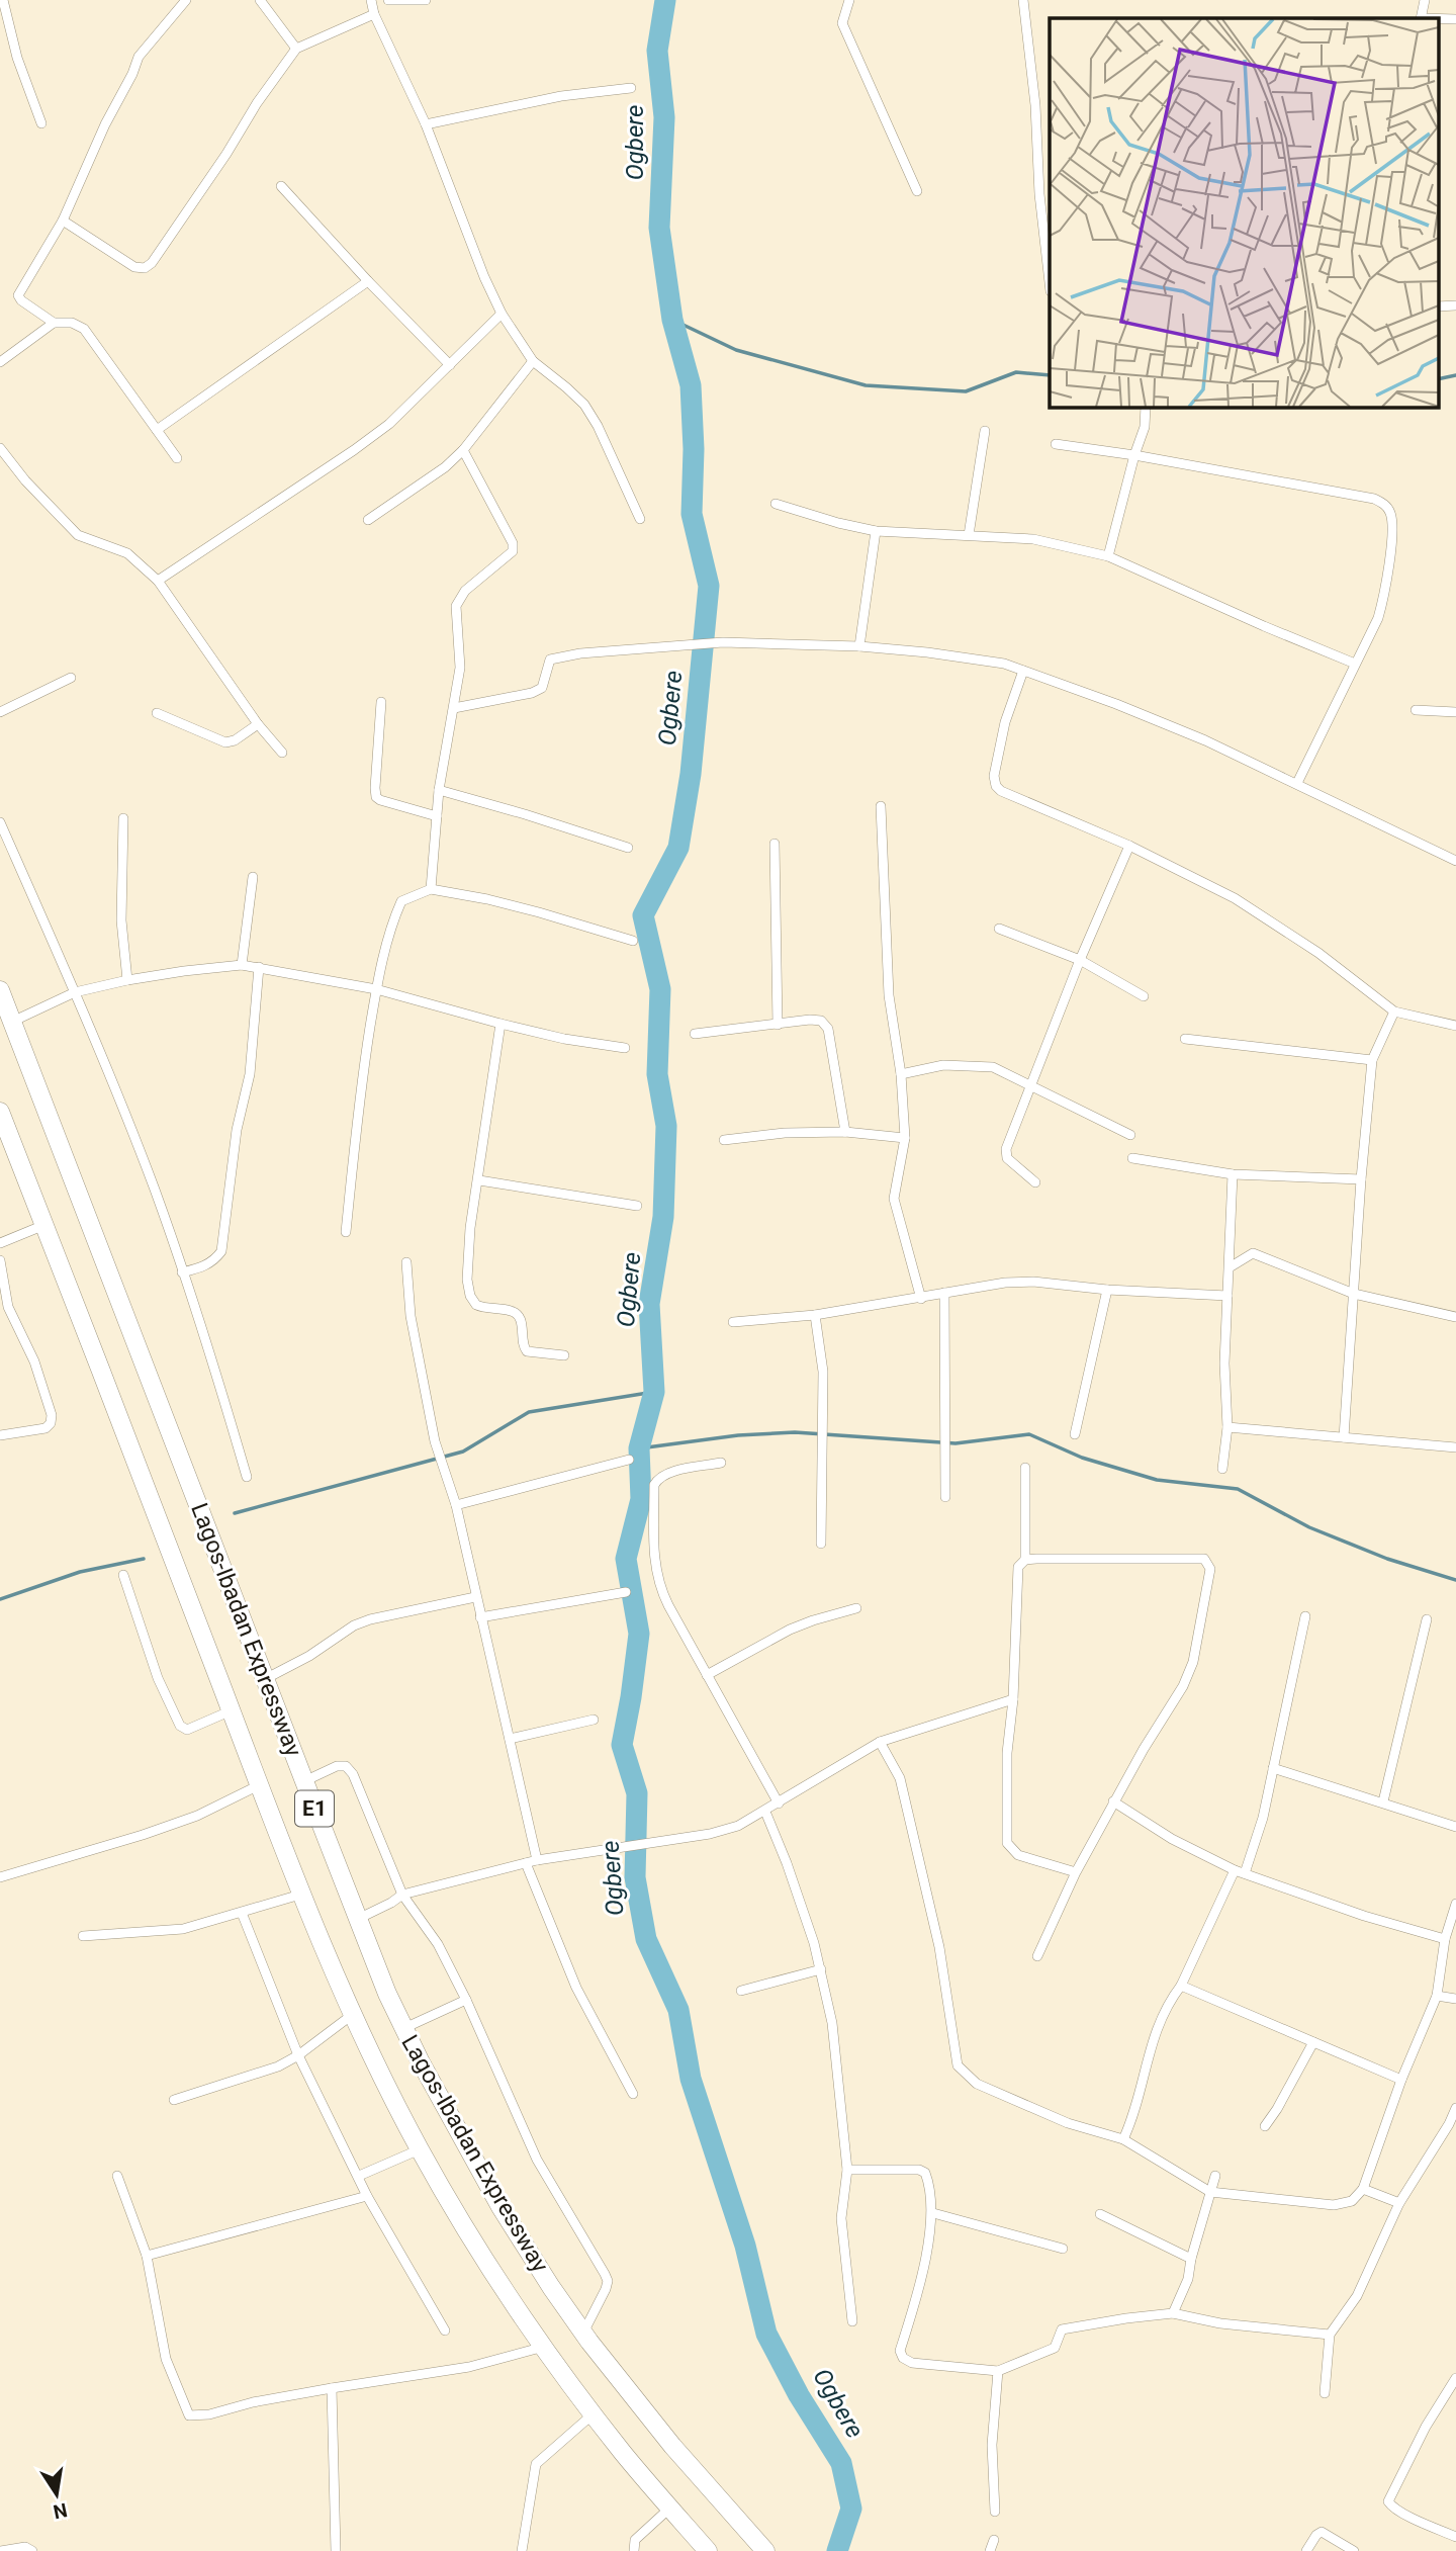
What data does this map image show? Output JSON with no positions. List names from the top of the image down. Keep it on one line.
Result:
{"streets":{"highway":["Lagos-Ibadan Expressway","E1"]},"water":["Ogbere"],"north":"bottom"}
